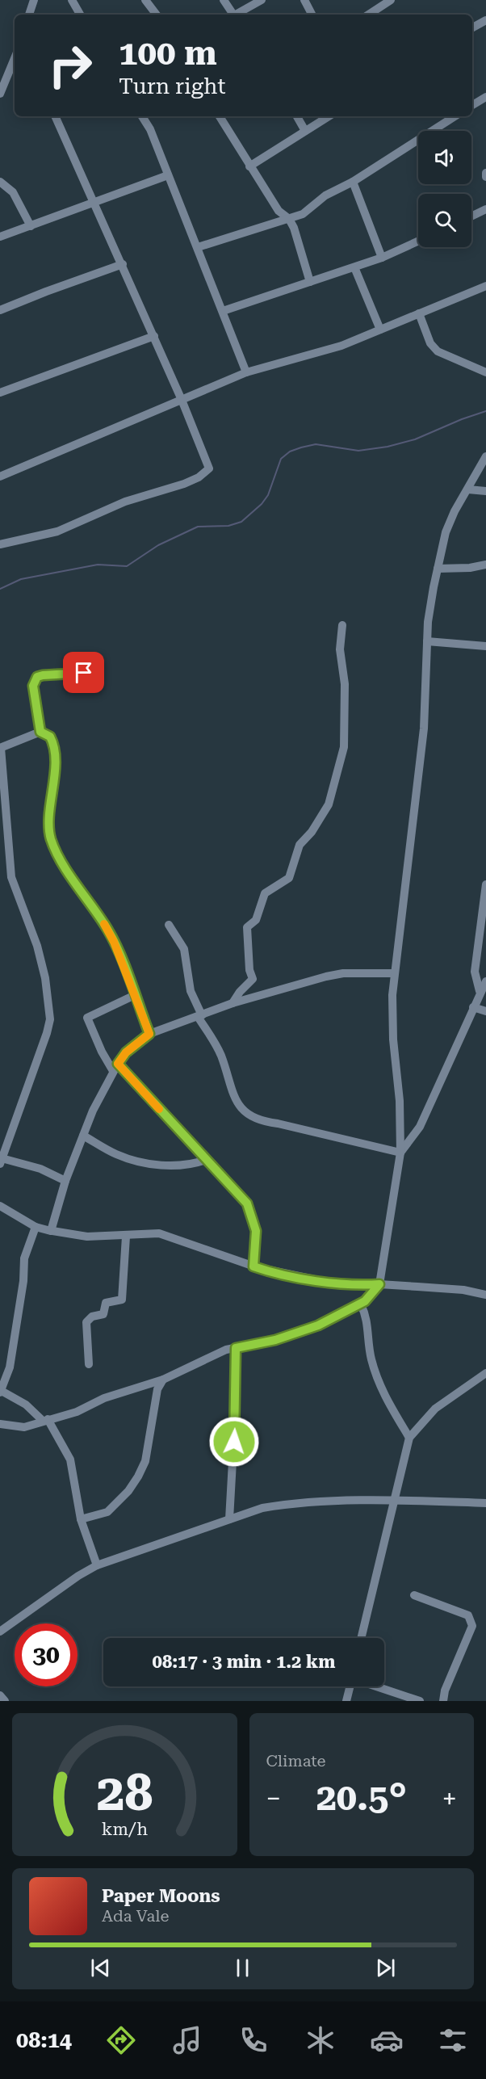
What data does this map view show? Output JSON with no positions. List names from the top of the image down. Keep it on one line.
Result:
{"page":{"turn":["100 m","Turn right"],"limit":"30","trip":"08:17 · 3 min · 1.2 km","tile":"Climate","heat":["−","20.5°","+"],"song":["Paper Moons","Ada Vale"],"tabs":"08:14","gauge":["28","km/h"]}}
